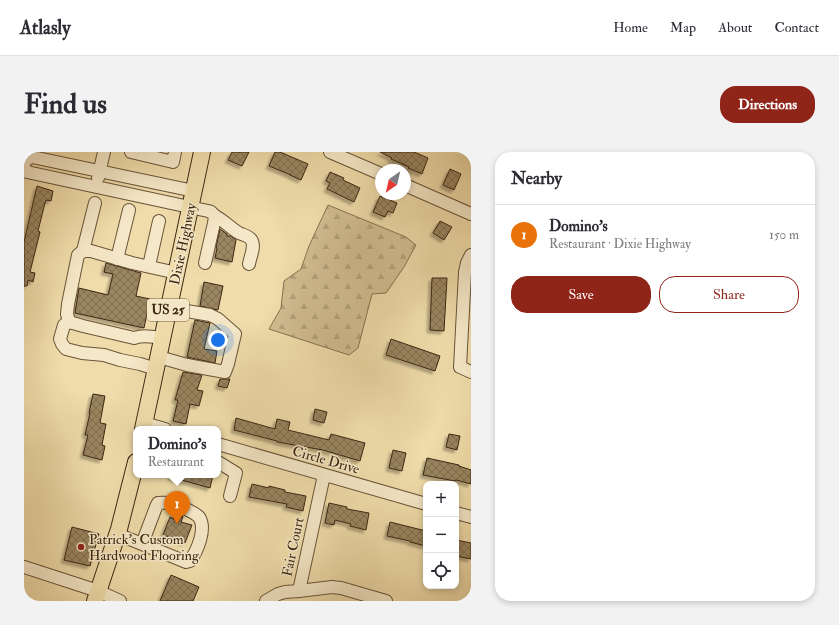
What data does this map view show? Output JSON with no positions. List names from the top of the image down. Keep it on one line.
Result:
{"streets":{"main road":["Dixie Highway","US 25"],"street":["Circle Drive","Fair Court"]},"crossings":[["Circle Drive","Fair Court"]],"places":["Patrick’s Custom Hardwood Flooring"],"north":"bottom left","page":{"header":"Atlasly","nav":["Home","Map","About","Contact"],"buttons":["Directions",["Save","Share"]],"title":"Find us","heading":"Nearby","list":[{"mark":"1","name":"Domino's","note":"Restaurant · Dixie Highway","value":"150 m"}],"popup":["Domino's","Restaurant"],"map_buttons":["+","−"],"pins":"1"}}
